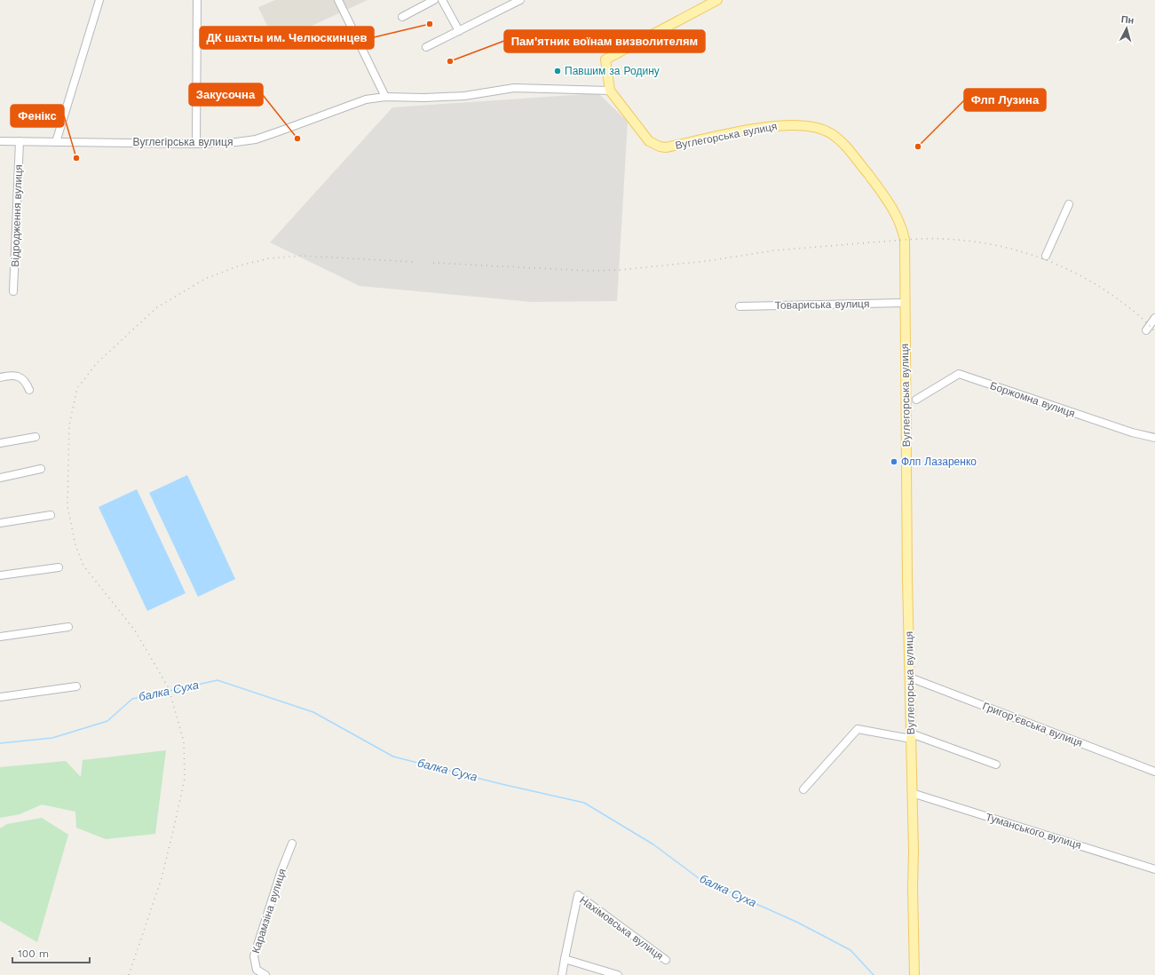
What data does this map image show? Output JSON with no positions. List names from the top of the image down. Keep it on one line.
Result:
{"streets":{"main road":["Вуглегорська вулиця"],"street":["Вуглегірська вулиця","Відродження вулиця","Товариська вулиця","Боржомна вулиця","Григор’євська вулиця","Туманського вулиця","Карамзіна вулиця","Нахімовська вулиця"]},"crossings":[["Вуглегорська вулиця","Вуглегірська вулиця"],["Вуглегорська вулиця","Товариська вулиця"],["Вуглегорська вулиця","Григор’євська вулиця"],["Вуглегорська вулиця","Туманського вулиця"],["Вуглегірська вулиця","Відродження вулиця"]],"water":["балка Суха"],"places":["ДК шахты им. Челюскинцев","Пам'ятник воїнам визволителям","Павшим за Родину","Закусочна","Флп Лузина","Фенікс","Флп Лазаренко"],"scale_bar":"100 m","north":"top"}
